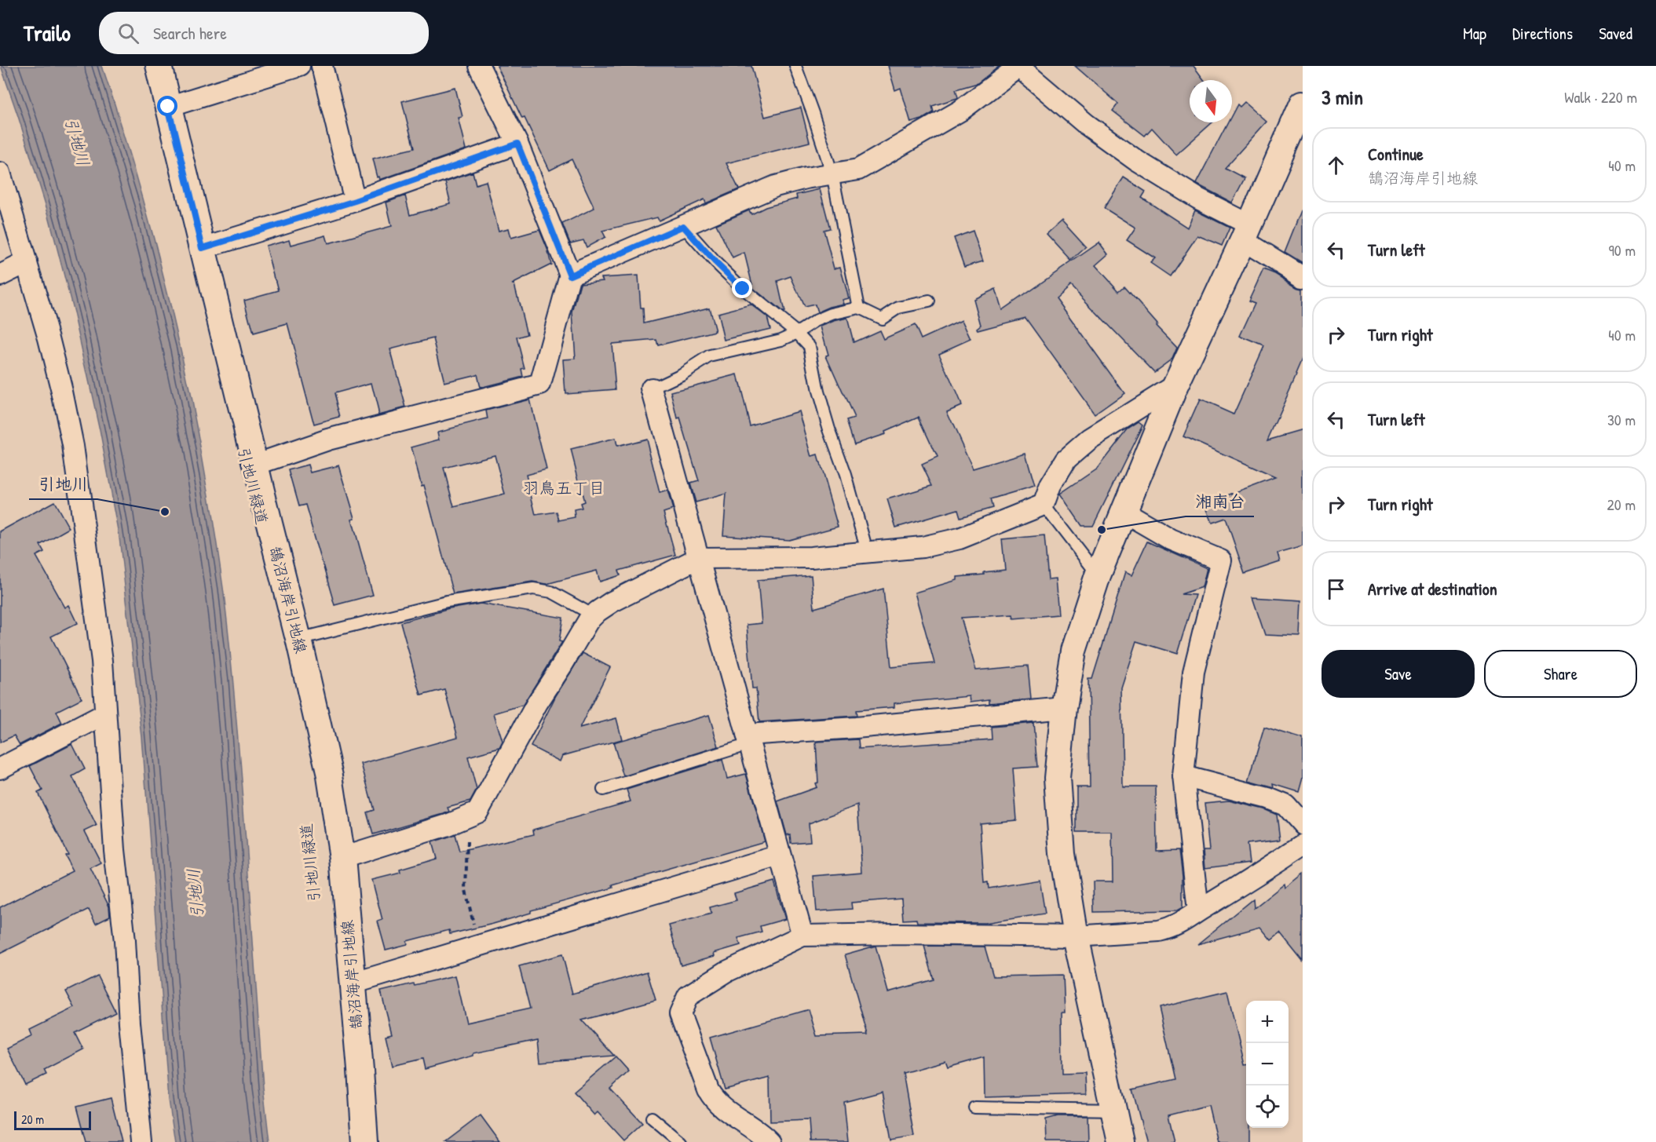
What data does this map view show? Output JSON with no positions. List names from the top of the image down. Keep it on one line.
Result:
{"streets":{"street":["鵠沼海岸引地線"]},"districts":["羽鳥五丁目"],"water":["引地川"],"places":["引地川","湘南台"],"scale_bar":"20 m","north":"bottom","page":{"header":"Trailo","search":"Search here","nav":["Map","Directions","Saved"],"heading":["3 min","Walk · 220 m"],"list":[["Continue","鵠沼海岸引地線","40 m"],["Turn left","90 m"],["Turn right","40 m"],["Turn left","30 m"],["Turn right","20 m"],"Arrive at destination"],"buttons":["Save","Share"],"map_buttons":["+","−"],"scale":"20 m"}}
